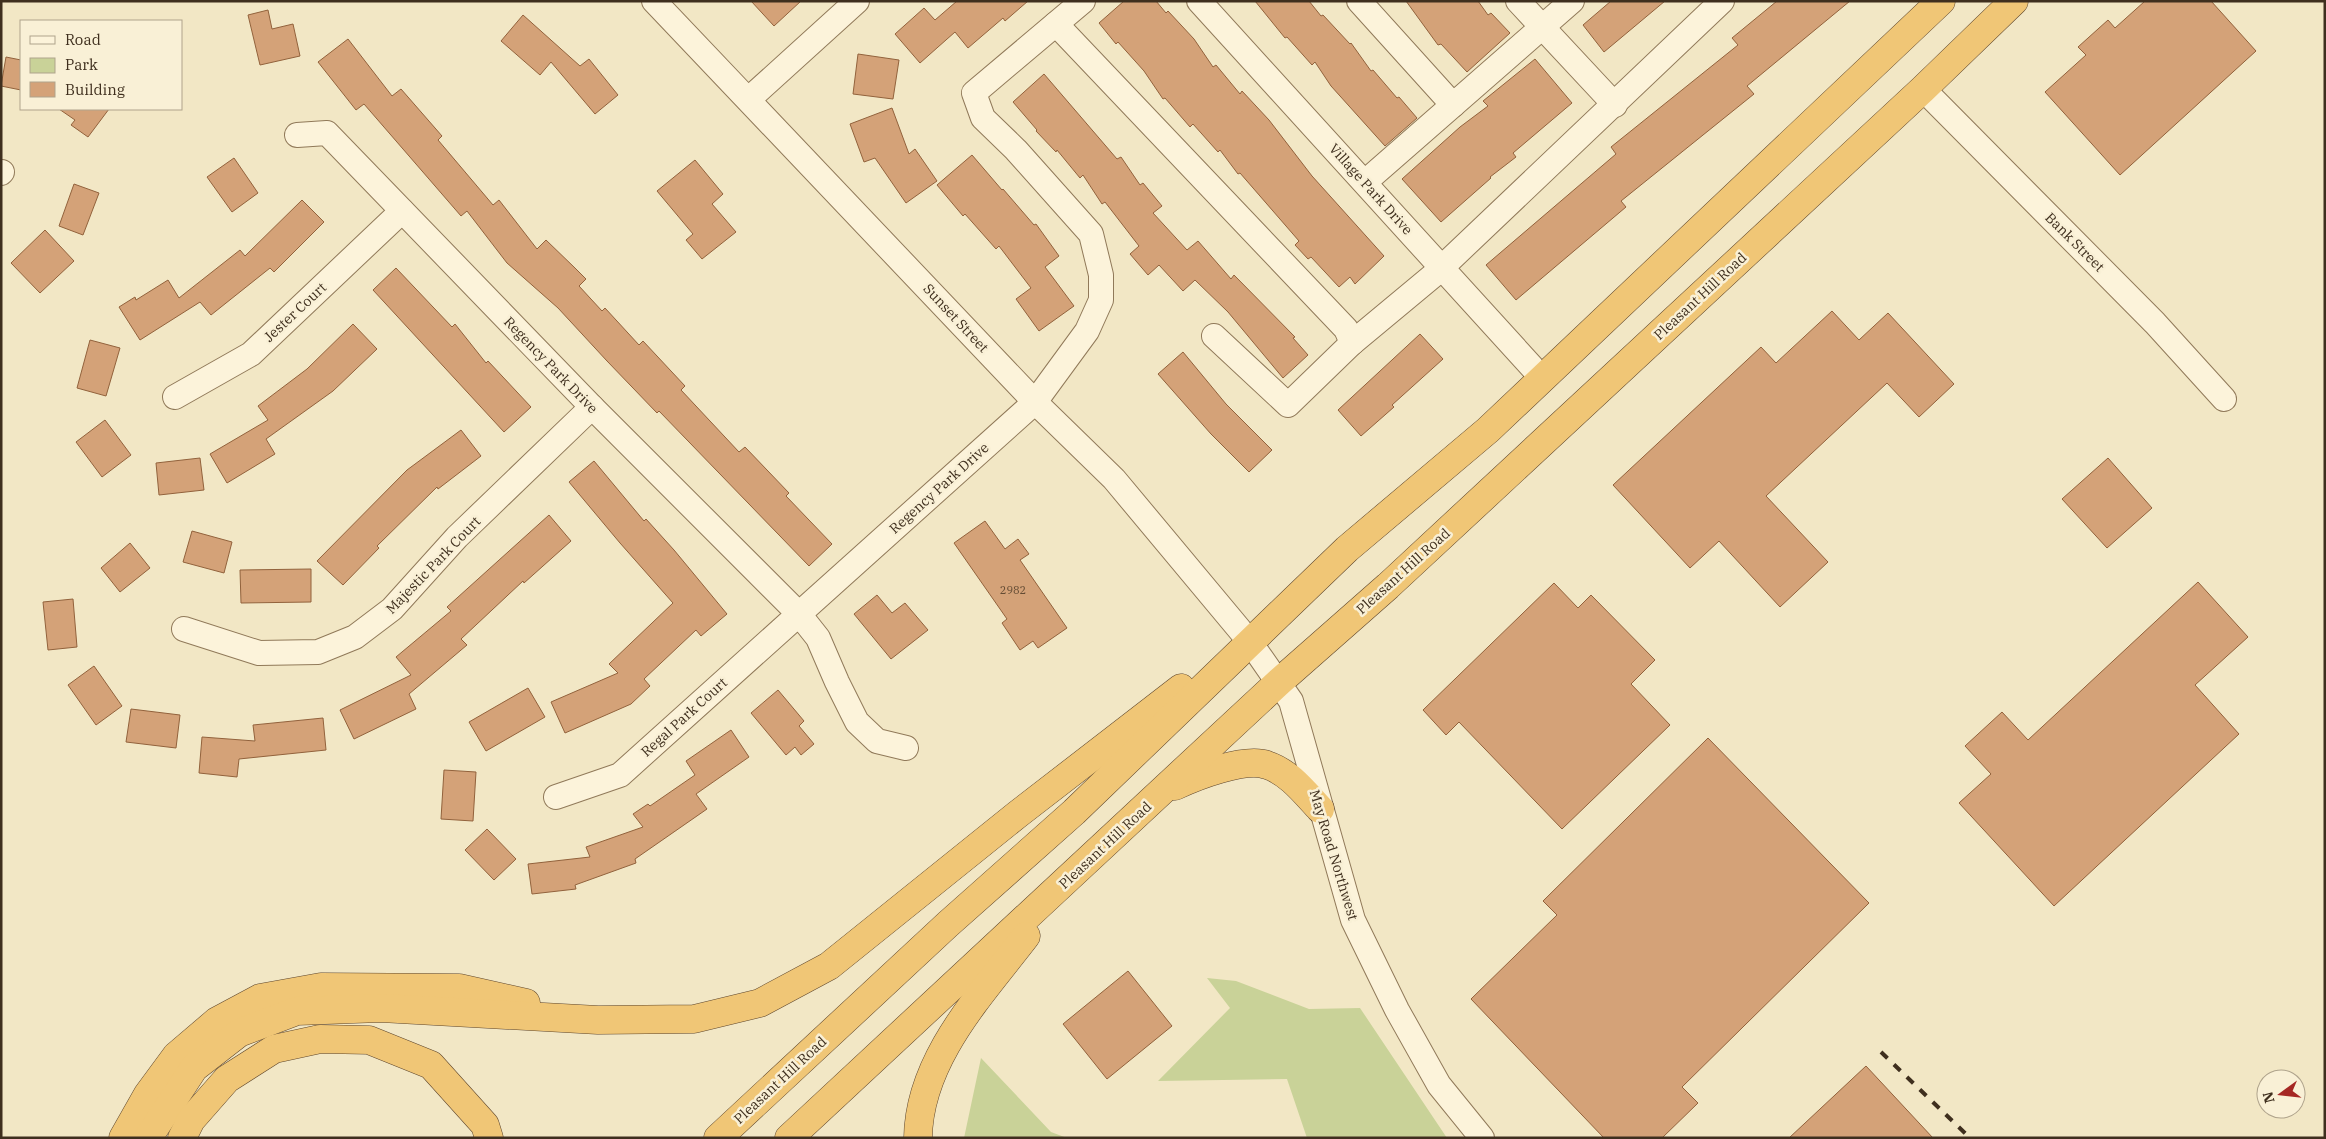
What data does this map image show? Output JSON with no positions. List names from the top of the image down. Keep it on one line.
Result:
{"streets":{"highway":["Pleasant Hill Road"],"street":["Village Park Drive","Bank Street","Jester Court","Sunset Street","Regency Park Drive","Majestic Park Court","Regal Park Court","May Road Northwest"]},"crossings":[["Village Park Drive","Pleasant Hill Road"],["Bank Street","Pleasant Hill Road"],["Pleasant Hill Road","Sunset Street"],["Pleasant Hill Road","May Road Northwest"],["Jester Court","Regency Park Drive"],["Sunset Street","Regency Park Drive"],["Sunset Street","May Road Northwest"],["Regency Park Drive","Majestic Park Court"],["Regency Park Drive","Regal Park Court"]],"house_numbers":["2982"],"legend":["Road","Park","Building"],"north":"left"}
